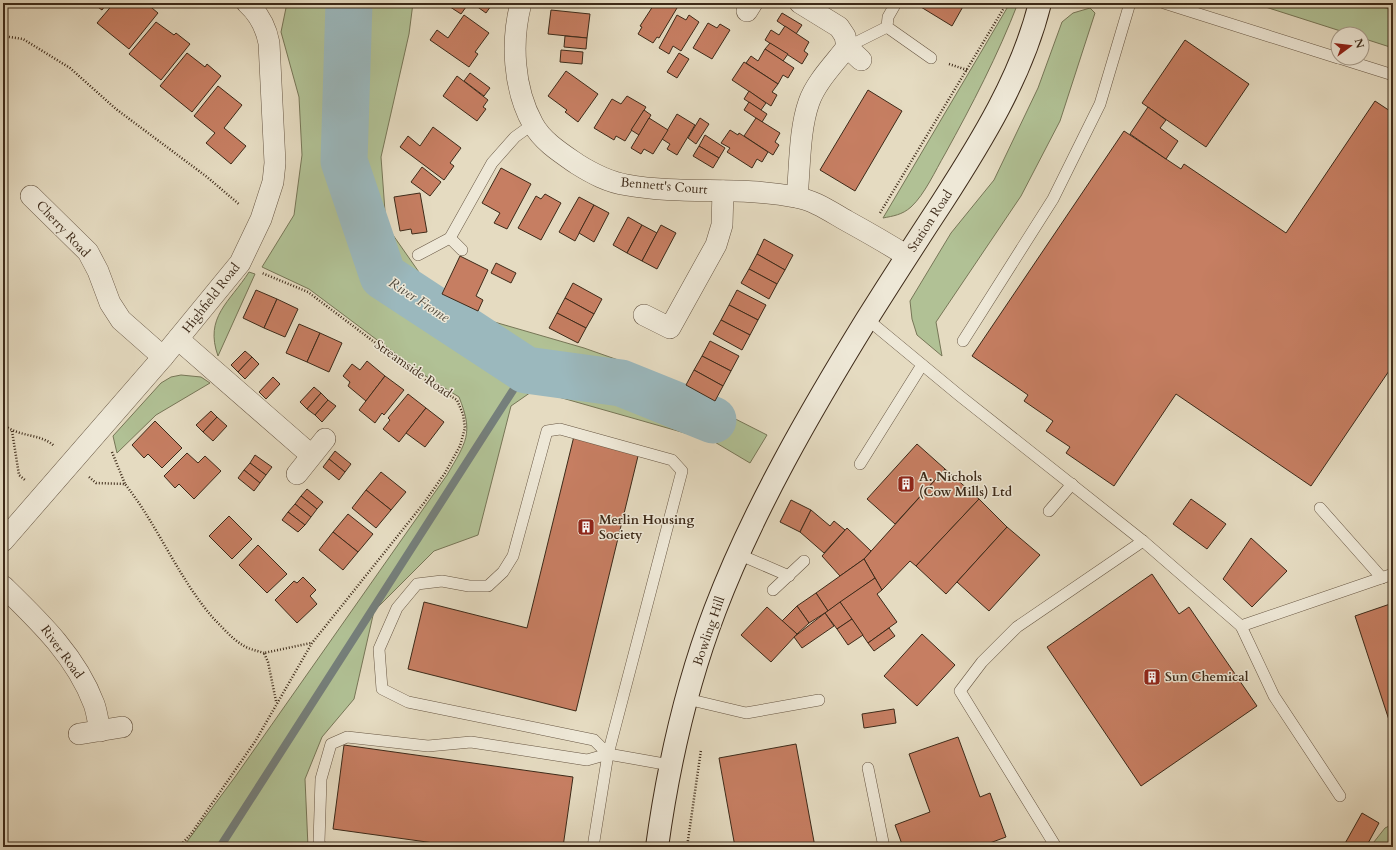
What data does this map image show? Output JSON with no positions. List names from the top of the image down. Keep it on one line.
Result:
{"streets":{"main road":["Station Road","Bowling Hill"],"street":["Bennett's Court","Cherry Road","Highfield Road","River Road"],"path":["Streamside Road"]},"crossings":[["Bennett's Court","Station Road"],["Station Road","Bowling Hill"],["Cherry Road","Highfield Road"],["Highfield Road","Streamside Road"]],"water":["River Frome"],"places":{"building":["A. Nichols (Cow Mills) Ltd","Merlin Housing Society","Sun Chemical"]},"north":"right"}
